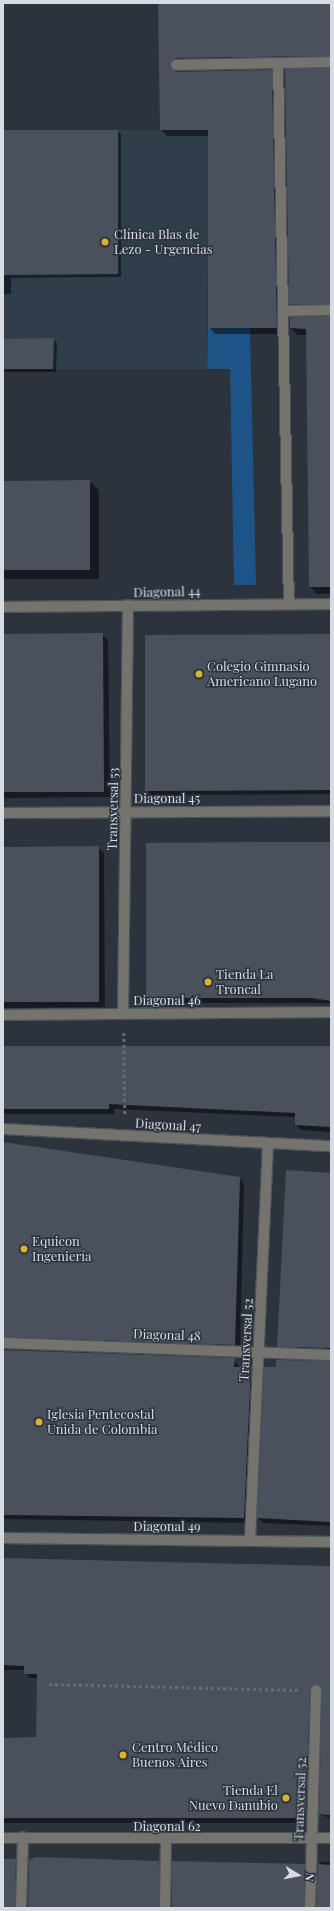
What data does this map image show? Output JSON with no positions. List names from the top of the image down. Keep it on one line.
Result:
{"streets":{"street":["Diagonal 44","Diagonal 45","Transversal 53","Diagonal 46","Diagonal 47","Diagonal 48","Transversal 52","Diagonal 49","Diagonal 62"]},"crossings":[["Diagonal 44","Transversal 53"],["Diagonal 45","Transversal 53"],["Transversal 53","Diagonal 46"],["Diagonal 47","Transversal 52"],["Diagonal 48","Transversal 52"],["Transversal 52","Diagonal 49"],["Transversal 52","Diagonal 62"]],"places":["Clínica Blas de Lezo - Urgencias","Colegio Gimnasio Americano Lugano","Tienda La Troncal","Equicon Ingeniería","Iglesia Pentecostal Unida de Colombia","Centro Médico Buenos Aires","Tienda El Nuevo Danubio"],"north":"right"}
